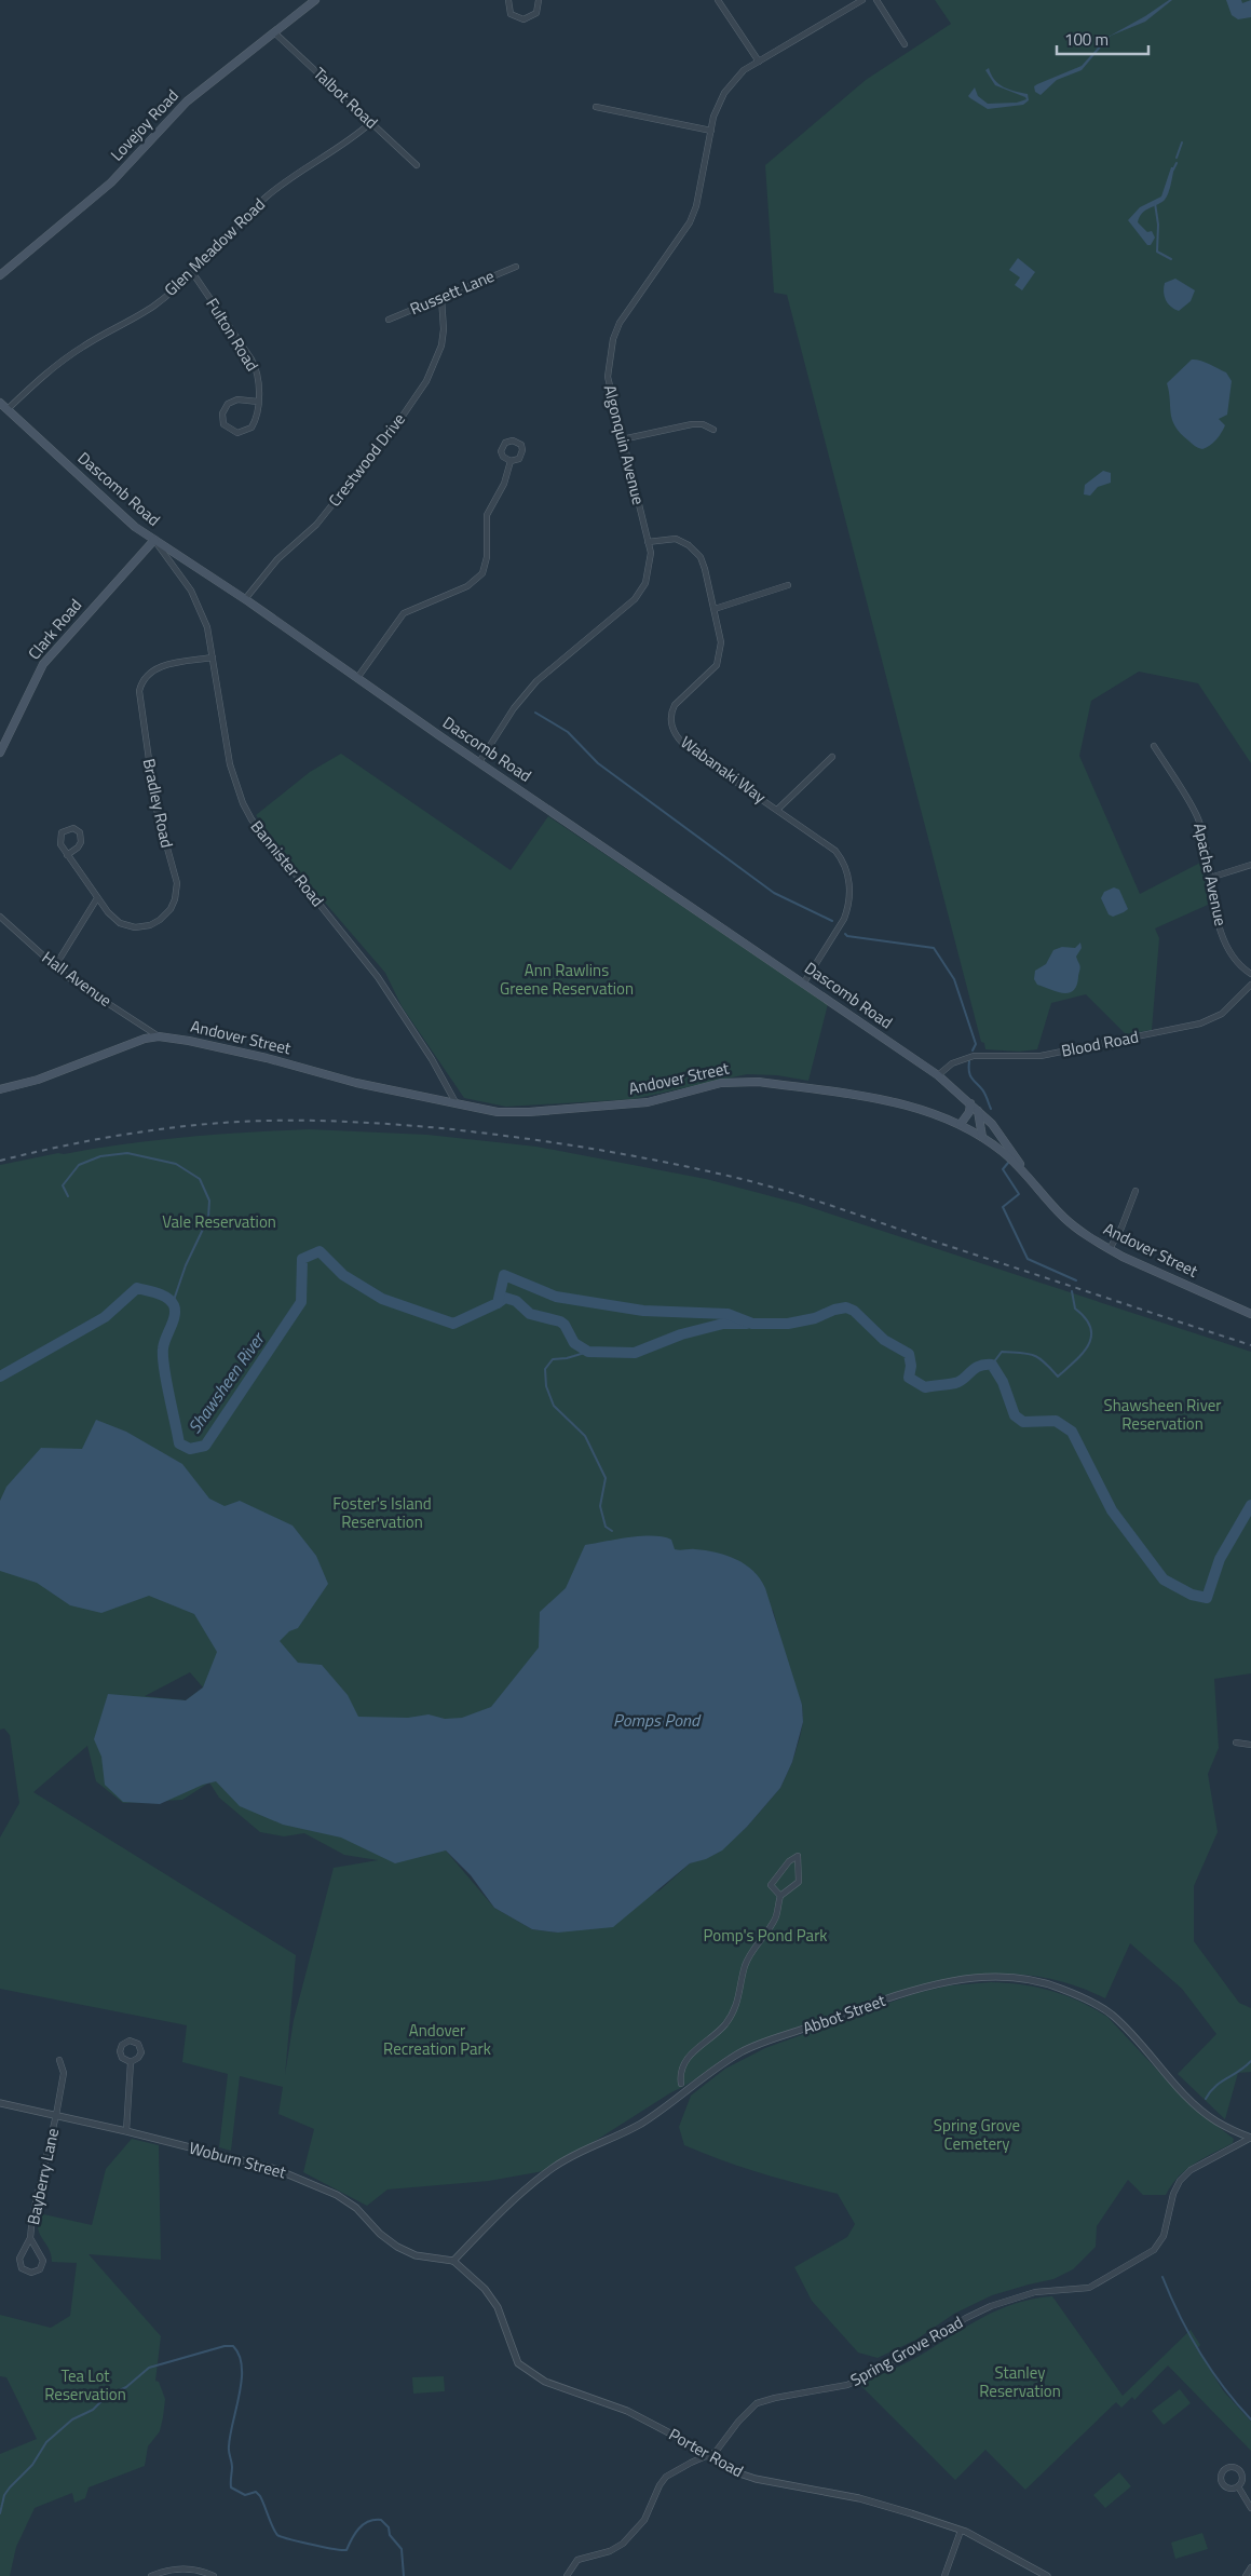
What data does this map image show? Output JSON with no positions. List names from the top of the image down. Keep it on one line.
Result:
{"streets":{"main road":["Lovejoy Road","Dascomb Road","Clark Road","Andover Street"],"street":["Talbot Road","Glen Meadow Road","Russett Lane","Fulton Road","Algonquin Avenue","Crestwood Drive","Wabanaki Way","Bradley Road","Bannister Road","Apache Avenue","Hall Avenue","Blood Road","Abbot Street","Woburn Street","Bayberry Lane","Spring Grove Road","Porter Road"]},"crossings":[["Talbot Road","Lovejoy Road"],["Talbot Road","Glen Meadow Road"],["Glen Meadow Road","Fulton Road"],["Glen Meadow Road","Dascomb Road"],["Russett Lane","Crestwood Drive"],["Algonquin Avenue","Dascomb Road"],["Algonquin Avenue","Wabanaki Way"],["Crestwood Drive","Dascomb Road"],["Dascomb Road","Clark Road"],["Dascomb Road","Wabanaki Way"],["Dascomb Road","Bannister Road"],["Dascomb Road","Andover Street"],["Dascomb Road","Blood Road"],["Clark Road","Bannister Road"],["Bradley Road","Bannister Road"],["Bannister Road","Andover Street"],["Hall Avenue","Andover Street"],["Abbot Street","Woburn Street"],["Abbot Street","Spring Grove Road"],["Abbot Street","Porter Road"],["Woburn Street","Bayberry Lane"],["Woburn Street","Porter Road"],["Spring Grove Road","Porter Road"]],"water":["Shawsheen River","Pomps Pond"],"parks":["Ann Rawlins Greene Reservation","Vale Reservation","Shawsheen River Reservation","Foster's Island Reservation","Pomp's Pond Park","Andover Recreation Park","Spring Grove Cemetery","Stanley Reservation","Tea Lot Reservation"],"scale_bar":"100 m"}
